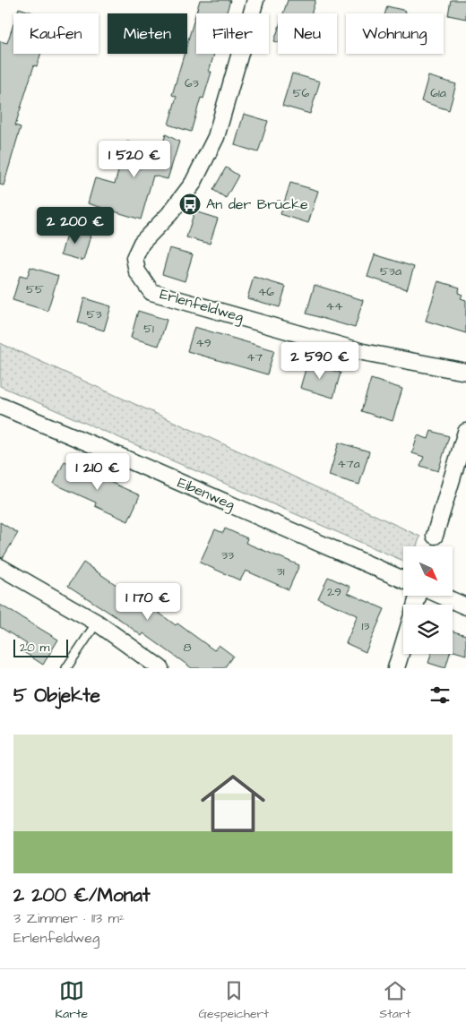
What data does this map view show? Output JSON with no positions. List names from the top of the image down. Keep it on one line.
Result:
{"streets":{"street":["Erlenfeldweg","Eibenweg"]},"places":{"bus stop":["An der Brücke"]},"house_numbers":["63","56","61a","53a","55","46","44","53","51","49","47","47a","33","31","29","13","8"],"scale_bar":"20 m","north":"bottom right","page":{"chip":["Kaufen","Mieten","Filter","Neu","Wohnung"],"price":["1 520 €","2 200 €","2 590 €","1 210 €","1 170 €"],"scale":"20 m","heading":"5 Objekte","list":[{"name":"2 200 €/Monat","note":"3 Zimmer · 113 m² · Erlenfeldweg"}],"tabs":["Karte","Gespeichert","Start"]}}
